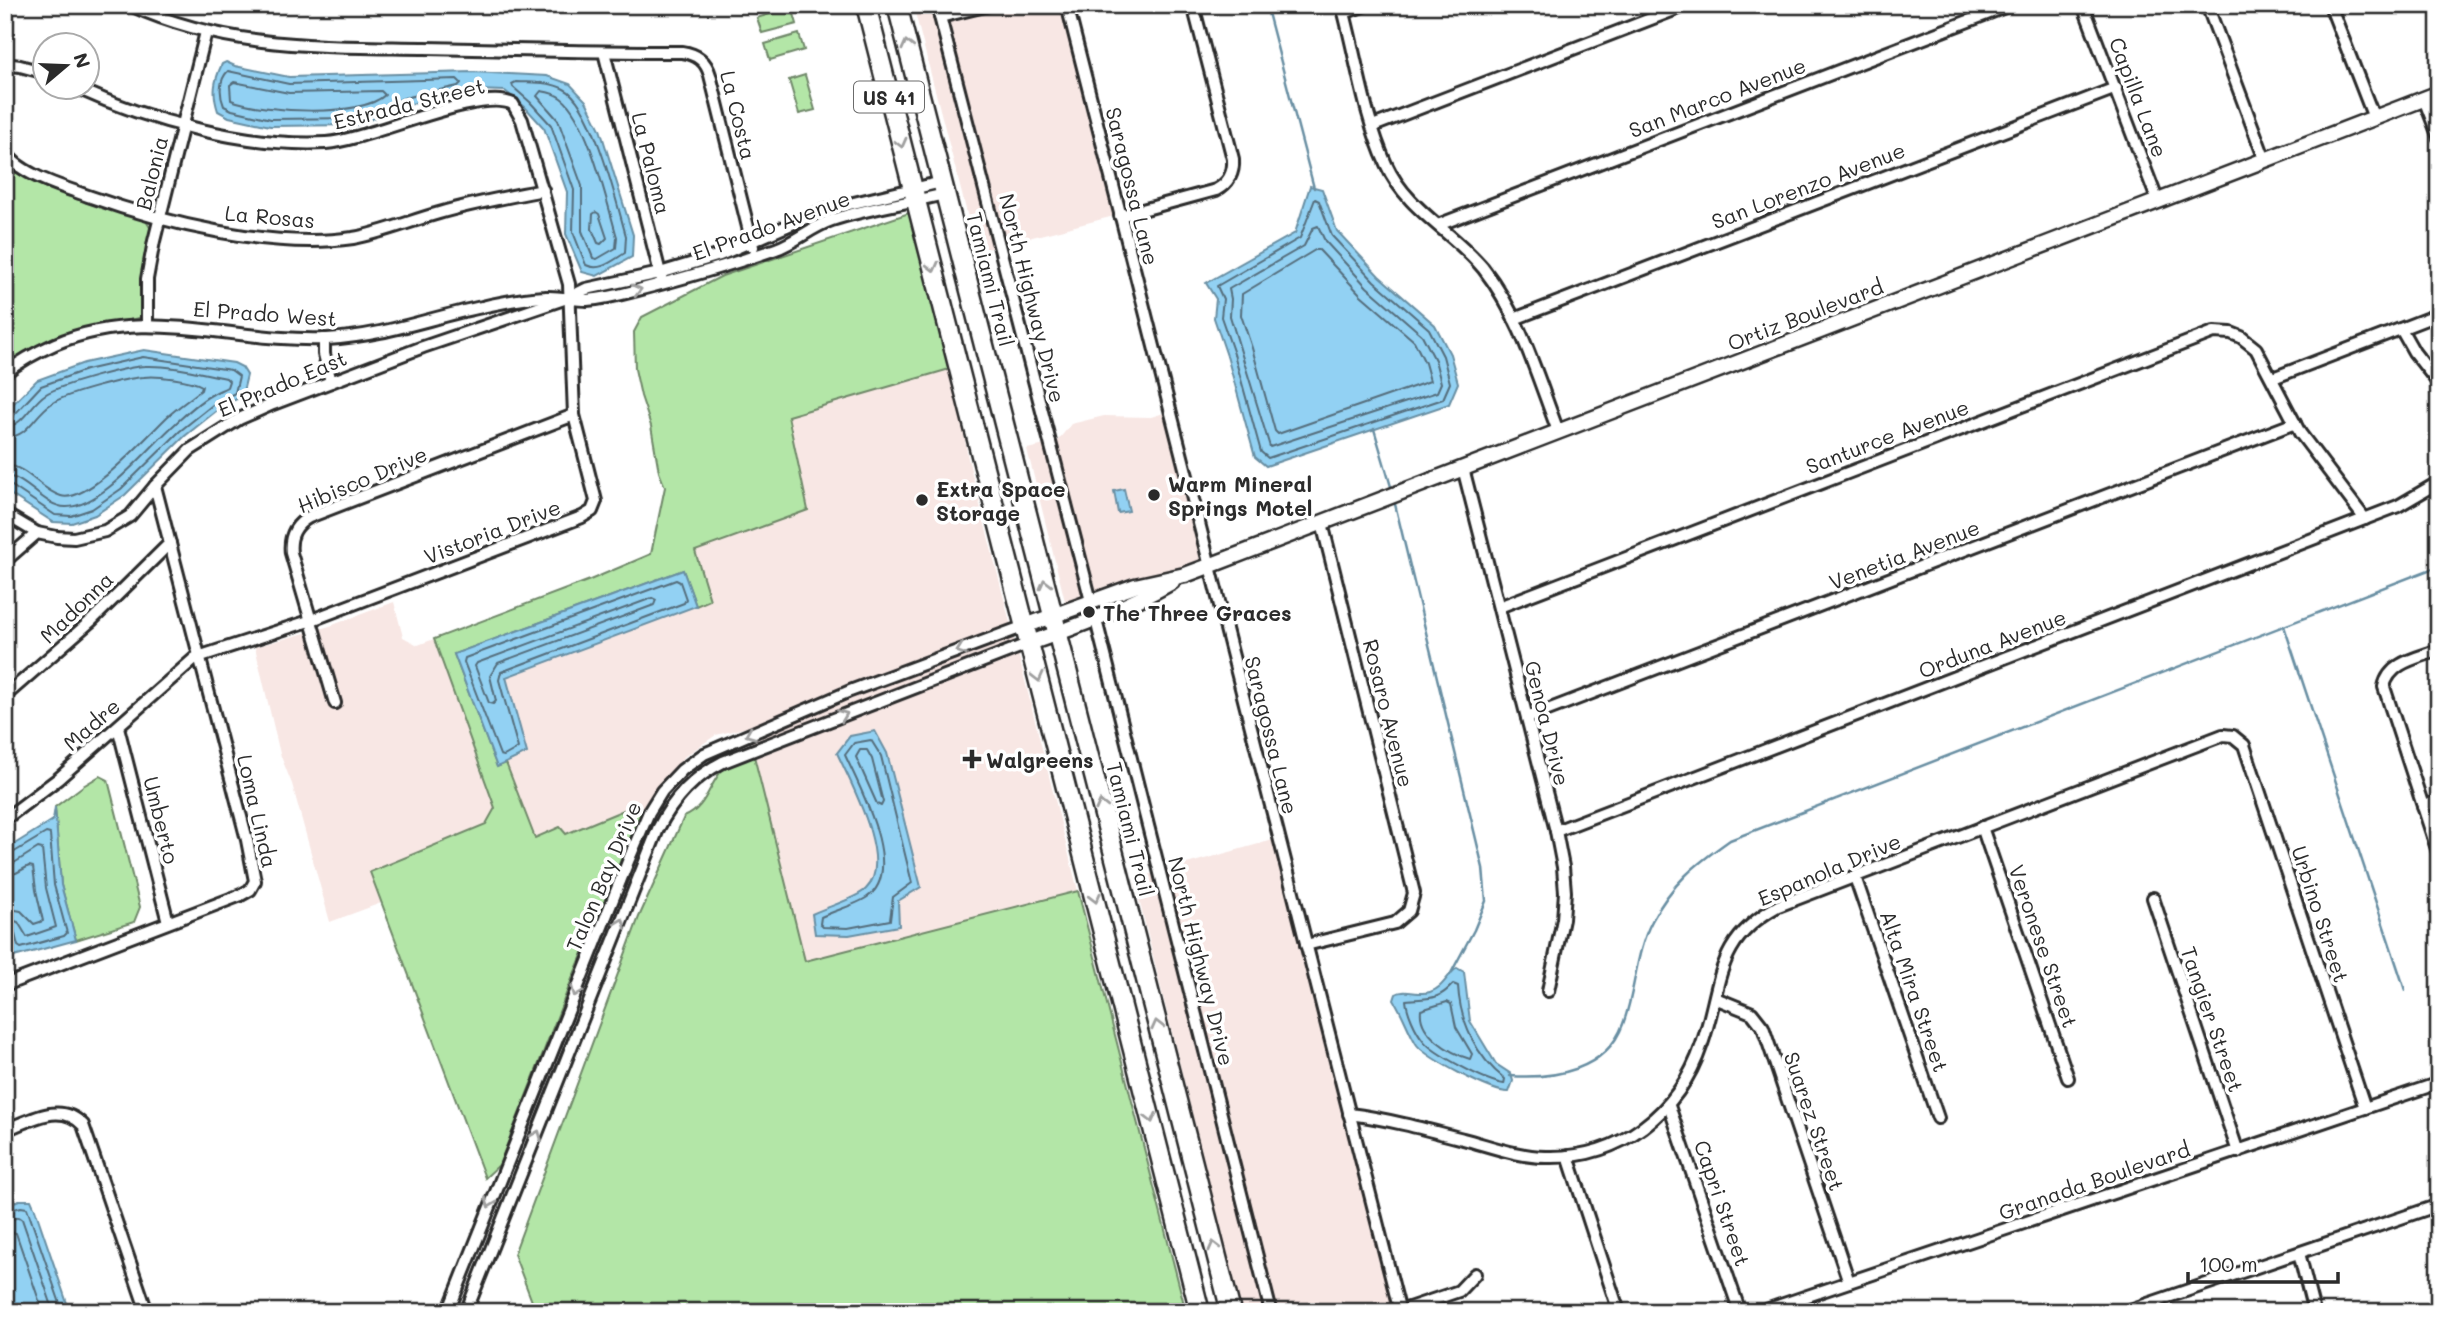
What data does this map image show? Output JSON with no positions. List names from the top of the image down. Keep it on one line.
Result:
{"streets":{"main road":["US 41","Tamiami Trail"],"street":["San Marco Avenue","Capilla Lane","Estrada Street","La Costa","La Paloma","Balonia","San Lorenzo Avenue","Saragossa Lane","La Rosas","El Prado Avenue","North Highway Drive","El Prado West","Ortiz Boulevard","El Prado East","Santurce Avenue","Hibisco Drive","Vistoria Drive","Venetia Avenue","Madonna","Orduna Avenue","Rosaro Avenue","Genoa Drive","Madre","Loma Linda","Umberto","Espanola Drive","Talon Bay Drive","Urbino Street","Veronese Street","Alta Mira Street","Tangier Street","Suarez Street","Granada Boulevard","Capri Street"]},"crossings":[["US 41","El Prado Avenue"],["US 41","Tamiami Trail"],["US 41","Talon Bay Drive"],["Capilla Lane","San Lorenzo Avenue"],["Capilla Lane","Ortiz Boulevard"],["Estrada Street","Balonia"],["Estrada Street","La Rosas"],["Estrada Street","El Prado Avenue"],["Estrada Street","El Prado West"],["Estrada Street","El Prado East"],["Estrada Street","Vistoria Drive"],["La Costa","La Paloma"],["La Costa","Balonia"],["La Costa","El Prado Avenue"],["La Paloma","El Prado Avenue"],["Balonia","La Rosas"],["Balonia","El Prado West"],["Saragossa Lane","Ortiz Boulevard"],["Saragossa Lane","Rosaro Avenue"],["Saragossa Lane","Espanola Drive"],["El Prado Avenue","El Prado West"],["El Prado Avenue","El Prado East"],["El Prado Avenue","Vistoria Drive"],["Tamiami Trail","Ortiz Boulevard"],["North Highway Drive","Ortiz Boulevard"],["El Prado West","El Prado East"],["El Prado West","Vistoria Drive"],["Ortiz Boulevard","Rosaro Avenue"],["Ortiz Boulevard","Genoa Drive"],["El Prado East","Vistoria Drive"],["El Prado East","Loma Linda"],["Santurce Avenue","Venetia Avenue"],["Santurce Avenue","Orduna Avenue"],["Santurce Avenue","Genoa Drive"],["Hibisco Drive","Vistoria Drive"],["Vistoria Drive","Madre"],["Vistoria Drive","Loma Linda"],["Venetia Avenue","Genoa Drive"],["Madonna","Loma Linda"],["Orduna Avenue","Genoa Drive"],["Madre","Loma Linda"],["Madre","Umberto"],["Loma Linda","Umberto"],["Espanola Drive","Urbino Street"],["Espanola Drive","Veronese Street"],["Espanola Drive","Alta Mira Street"],["Espanola Drive","Suarez Street"],["Espanola Drive","Capri Street"],["Urbino Street","Granada Boulevard"],["Tangier Street","Granada Boulevard"],["Suarez Street","Granada Boulevard"]],"places":{"other":["Warm Mineral Springs Motel","Extra Space Storage","The Three Graces"],"health":["Walgreens"]},"scale_bar":"100 m","north":"right"}
